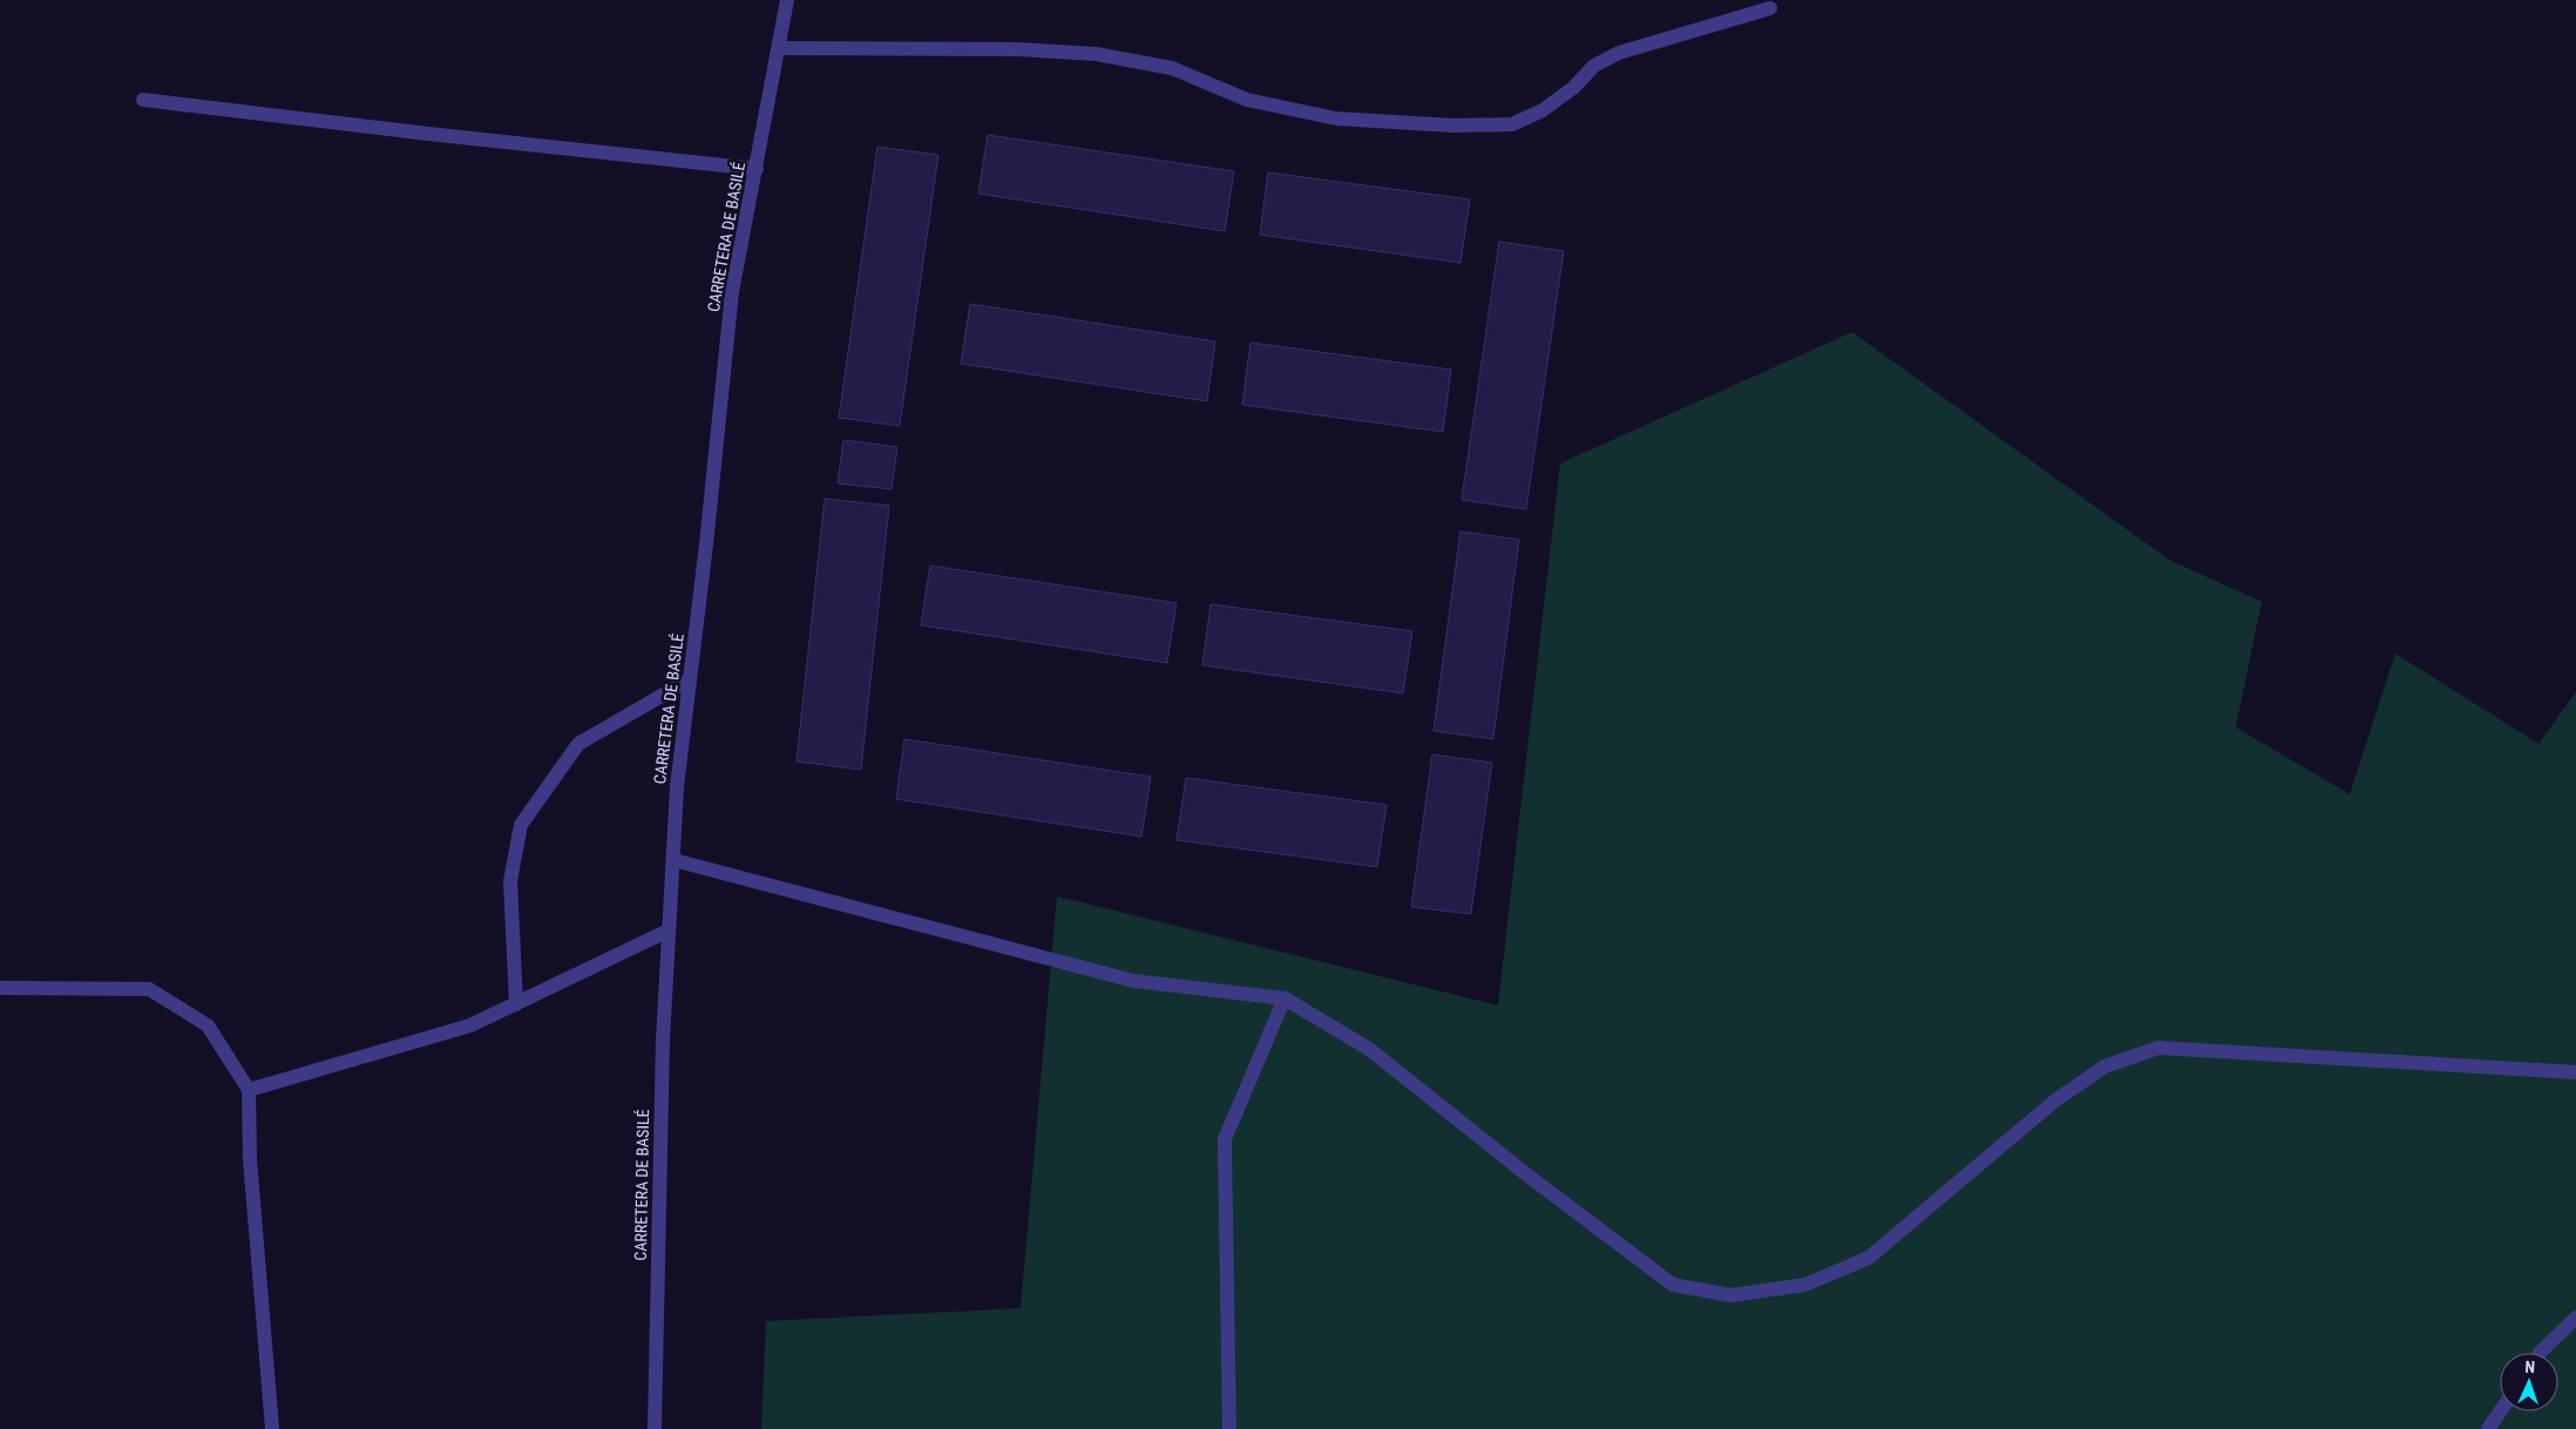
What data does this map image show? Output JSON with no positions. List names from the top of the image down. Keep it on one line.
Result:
{"streets":{"street":["CARRETERA DE BASILÉ"]},"north":"top"}
